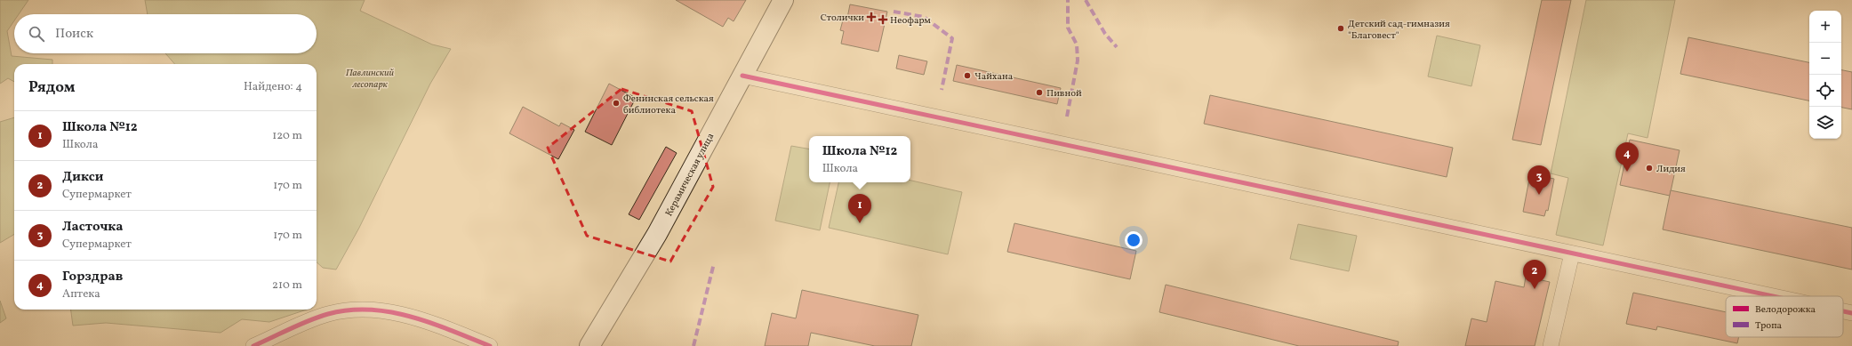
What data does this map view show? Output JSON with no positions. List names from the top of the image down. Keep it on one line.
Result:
{"streets":{"main road":["Керамическая улица"]},"parks":["Павлинский лесопарк"],"places":{"health":["Столички","Неофарм"],"other":["Детский сад-гимназия \"Благовест\"","Чайхана","Пивной","Фенинская сельская библиотека","Лидия"]},"legend":["Велодорожка","Тропа"],"page":{"map_buttons":["+","−"],"search":"Поиск","heading":["Рядом","Найдено: 4"],"list":[{"mark":"1","name":"Школа №12","note":"Школа","value":"120 m"},{"mark":"2","name":"Дикси","note":"Супермаркет","value":"170 m"},{"mark":"3","name":"Ласточка","note":"Супермаркет","value":"170 m"},{"mark":"4","name":"Горздрав","note":"Аптека","value":"210 m"}],"popup":["Школа №12","Школа"],"pins":["4","3","1","2"]}}
